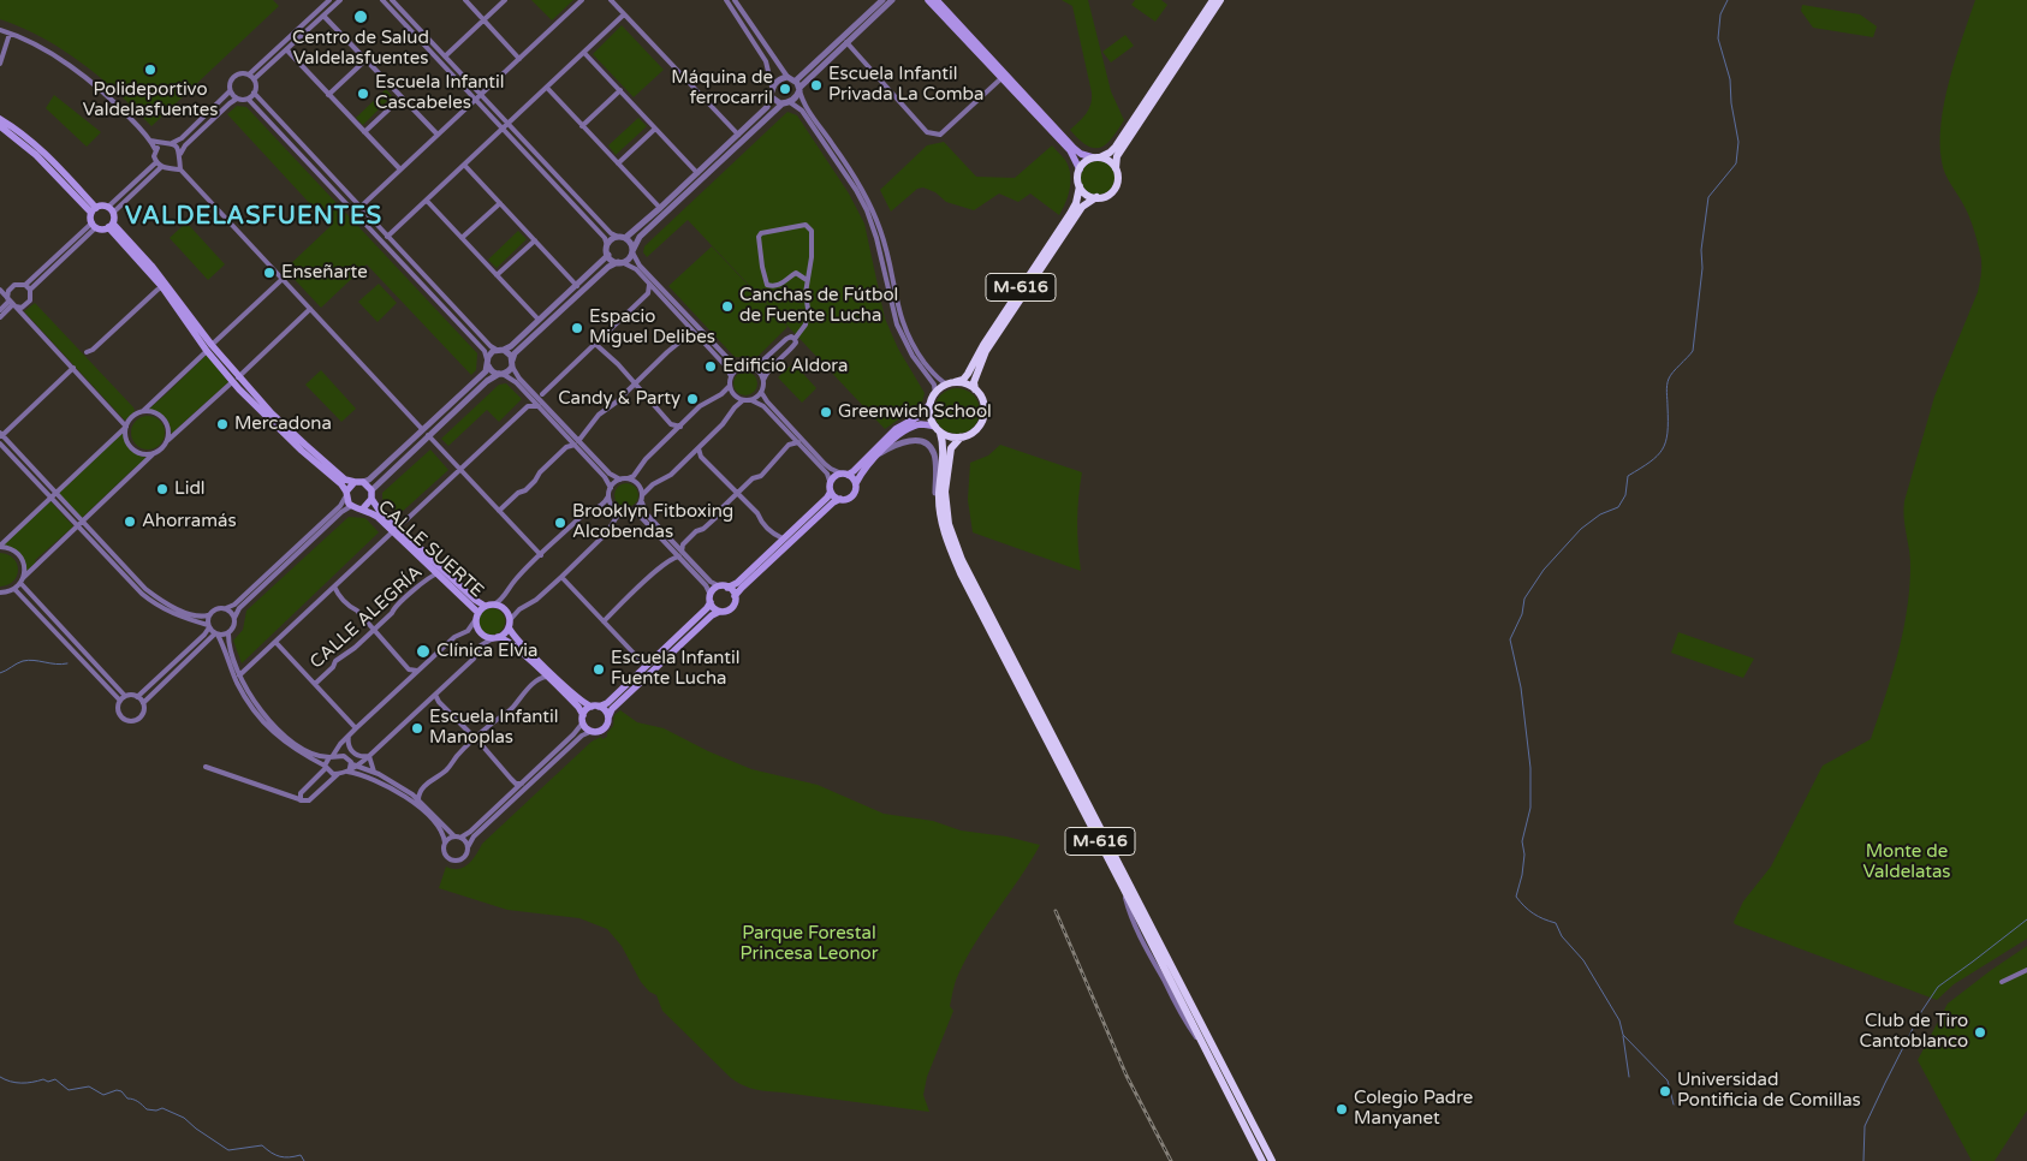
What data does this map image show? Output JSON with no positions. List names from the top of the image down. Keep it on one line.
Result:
{"streets":{"highway":["M-616"],"main road":["CALLE SUERTE"],"street":["CALLE ALEGRÍA"]},"crossings":[["CALLE SUERTE","CALLE ALEGRÍA"]],"districts":["VALDELASFUENTES"],"parks":["Monte de Valdelatas","Parque Forestal Princesa Leonor"],"places":["Centro de Salud Valdelasfuentes","Polideportivo Valdelasfuentes","Escuela Infantil Privada La Comba","Máquina de ferrocarril","Escuela Infantil Cascabeles","Enseñarte","Canchas de Fútbol de Fuente Lucha","Espacio Miguel Delibes","Edificio Aldora","Candy & Party","Greenwich School","Mercadona","Lidl","Ahorramás","Brooklyn Fitboxing Alcobendas","Clínica Elvia","Escuela Infantil Fuente Lucha","Escuela Infantil Manoplas","Club de Tiro Cantoblanco","Universidad Pontificia de Comillas","Colegio Padre Manyanet"]}
